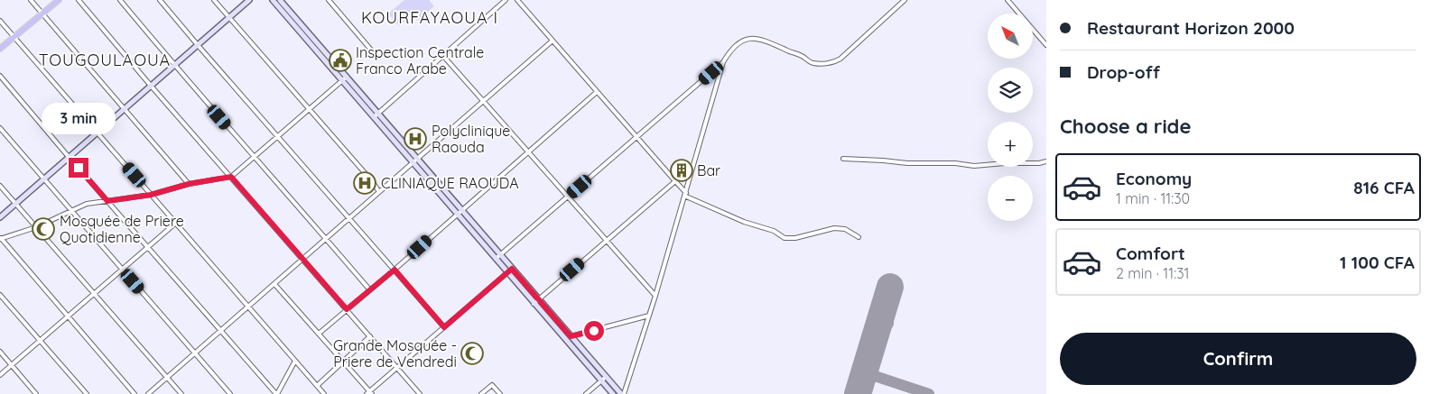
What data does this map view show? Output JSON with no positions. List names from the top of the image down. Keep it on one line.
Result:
{"districts":["KOURFAYAOUA I","TOUGOULAOUA"],"places":{"public building":["Inspection Centrale Franco Arabe"],"hospital":["Polyclinique Raouda","CLINIAQUE RAOUDA"],"building":["Bar"],"mosque":["Mosquée de Priere Quotidienne","Grande Mosquée - Priere de Vendredi"]},"north":"top left","page":{"banner":["Restaurant Horizon 2000","Drop-off"],"map_buttons":["+","−"],"heading":"Choose a ride","bubble":"3 min","list":[{"name":"Economy","note":"1 min · 11:30","value":"816 CFA"},{"name":"Comfort","note":"2 min · 11:31","value":"1 100 CFA"}],"buttons":"Confirm"}}
